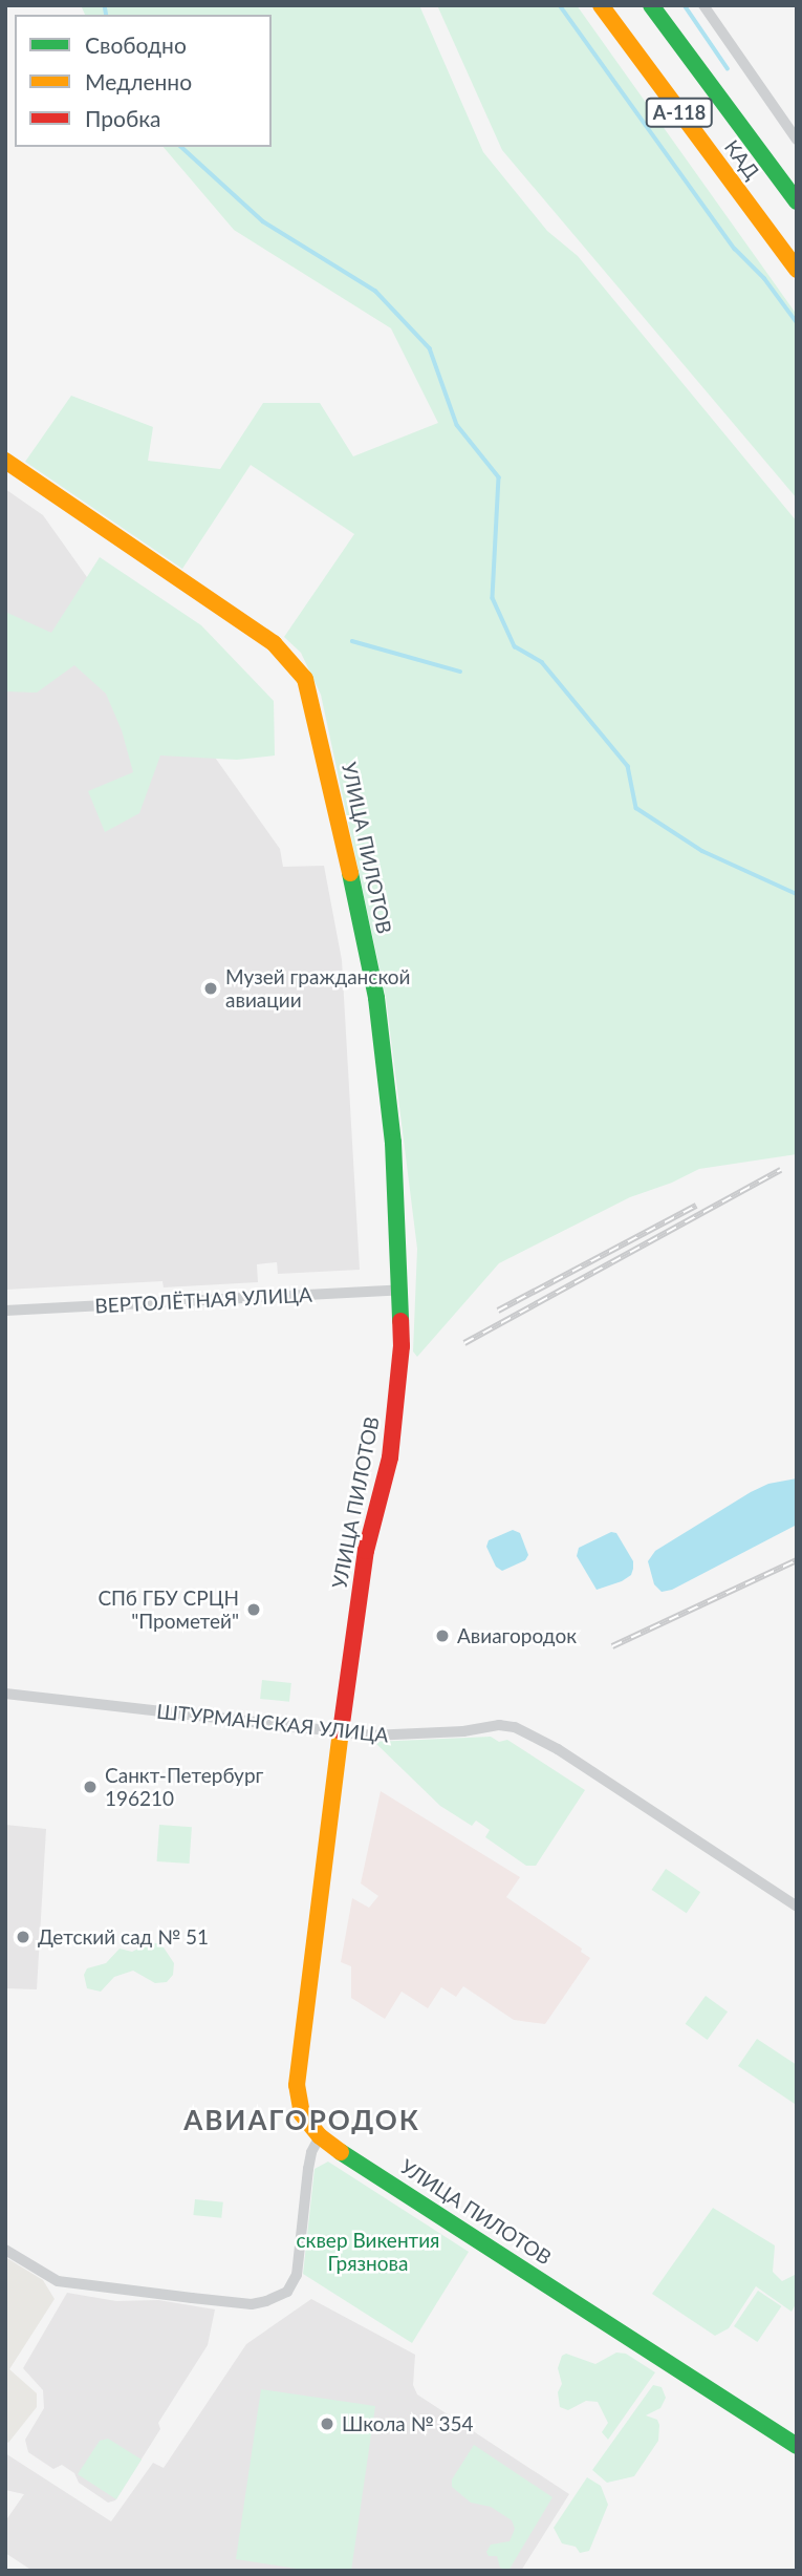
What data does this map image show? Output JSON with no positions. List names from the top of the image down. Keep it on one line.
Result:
{"streets":{"main road":["А-118","КАД","УЛИЦА ПИЛОТОВ"],"street":["ВЕРТОЛЁТНАЯ УЛИЦА","ШТУРМАНСКАЯ УЛИЦА"]},"crossings":[["УЛИЦА ПИЛОТОВ","ВЕРТОЛЁТНАЯ УЛИЦА"],["УЛИЦА ПИЛОТОВ","ШТУРМАНСКАЯ УЛИЦА"]],"districts":["АВИАГОРОДОК"],"parks":["сквер Викентия Грязнова"],"places":["Музей гражданской авиации","СПб ГБУ СРЦН \"Прометей\"","Авиагородок","Санкт-Петербург 196210","Детский сад № 51","Школа № 354"],"legend":["Свободно","Медленно","Пробка"]}
